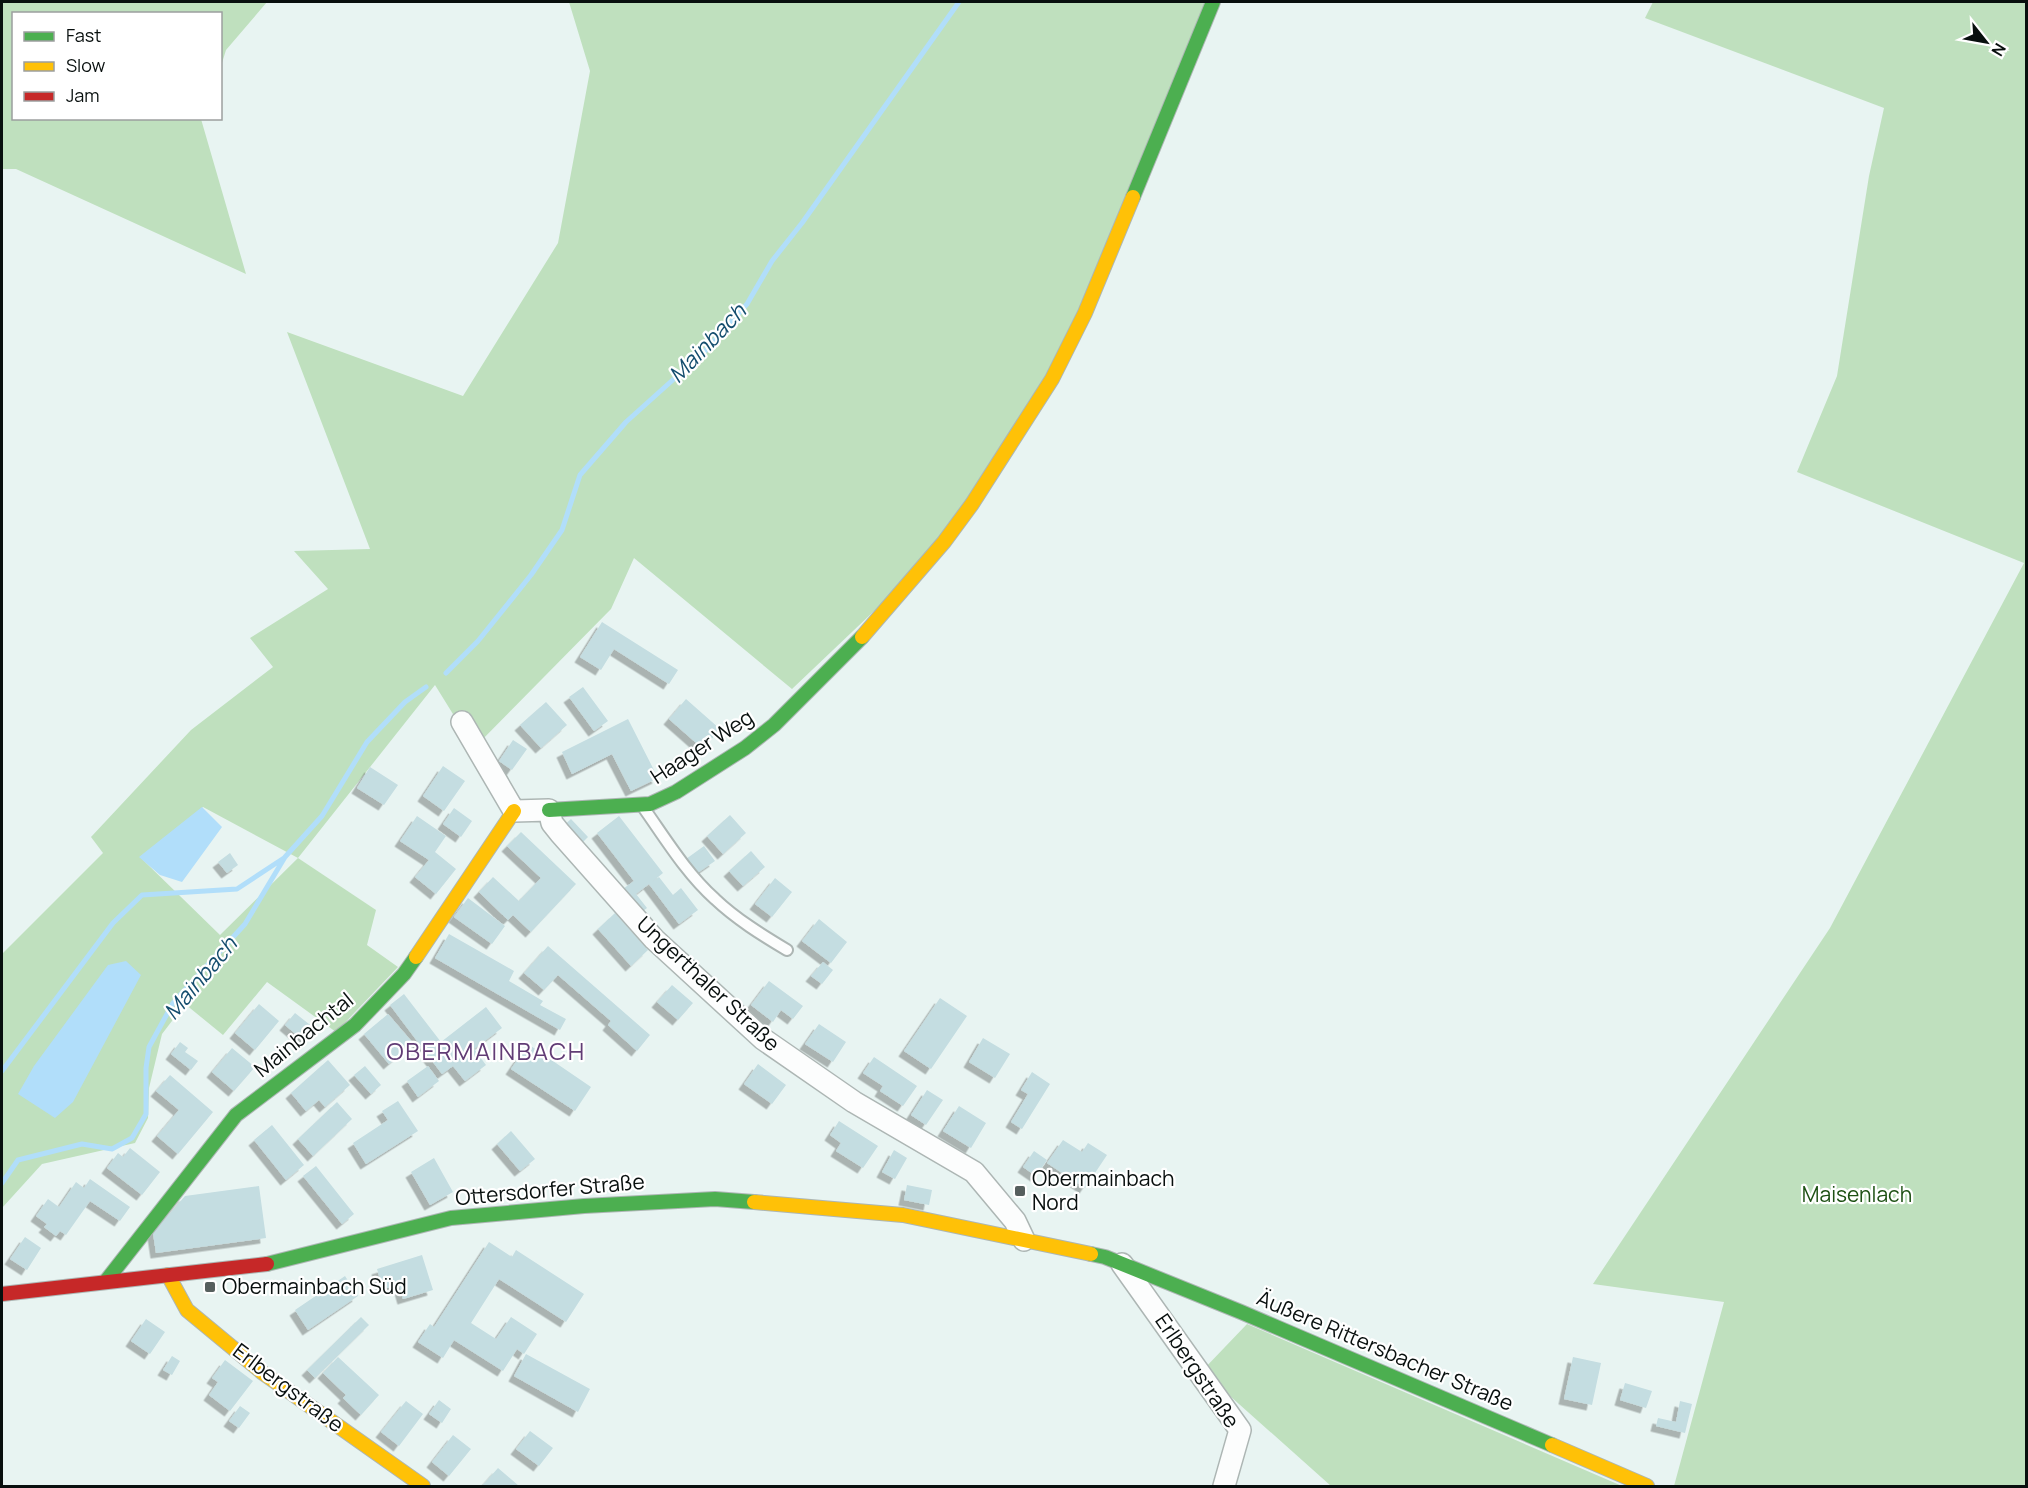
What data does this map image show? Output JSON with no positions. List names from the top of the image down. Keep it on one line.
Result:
{"streets":{"street":["Haager Weg","Ungerthaler Straße","Mainbachtal","Ottersdorfer Straße","Äußere Rittersbacher Straße","Erlbergstraße"]},"crossings":[["Haager Weg","Ungerthaler Straße"],["Ungerthaler Straße","Ottersdorfer Straße"],["Mainbachtal","Ottersdorfer Straße"],["Ottersdorfer Straße","Äußere Rittersbacher Straße"],["Ottersdorfer Straße","Erlbergstraße"],["Äußere Rittersbacher Straße","Erlbergstraße"]],"districts":["OBERMAINBACH"],"water":["Mainbach"],"parks":["Maisenlach"],"places":{"transit":["Obermainbach Nord","Obermainbach Süd"]},"legend":["Fast","Slow","Jam"],"north":"bottom right"}
